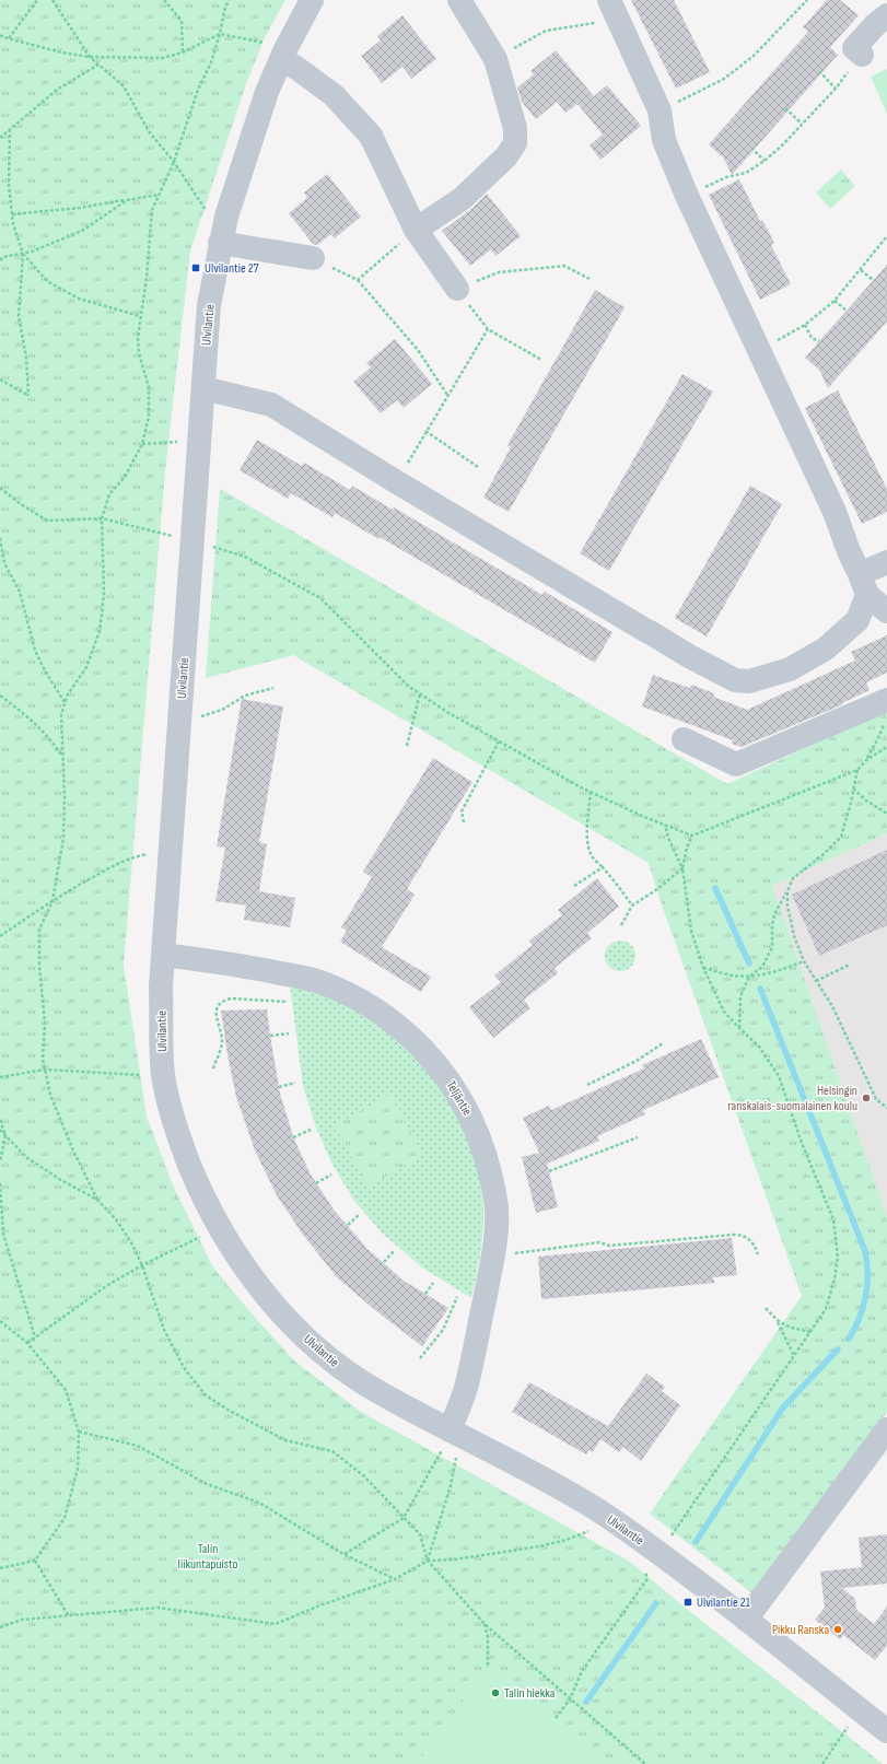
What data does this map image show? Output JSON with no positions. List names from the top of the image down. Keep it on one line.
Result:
{"streets":{"street":["Ulvilantie","Teljäntie"]},"crossings":[["Ulvilantie","Teljäntie"]],"parks":["Talin liikuntapuisto"],"places":{"transit":["Ulvilantie 27","Ulvilantie 21"],"other":["Helsingin ranskalais-suomalainen koulu","Pikku Ranska","Talin hiekka"]}}
